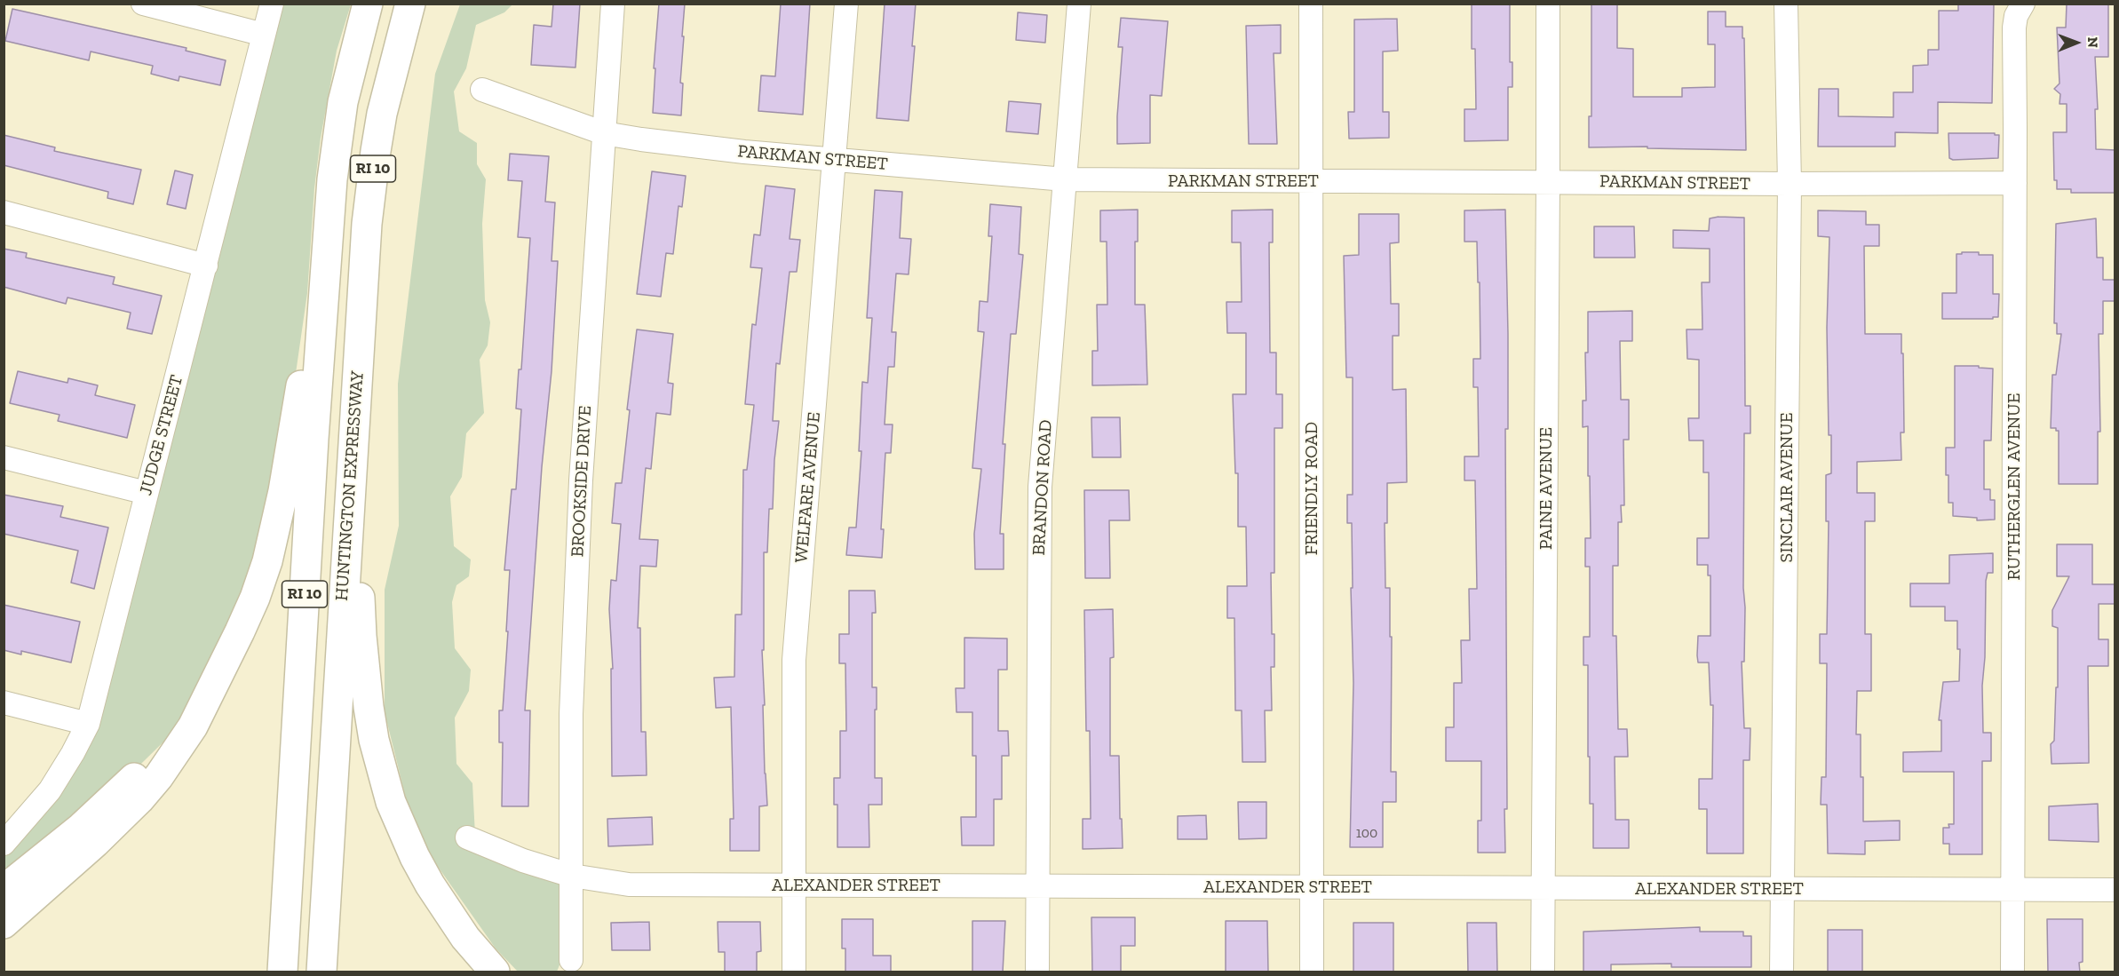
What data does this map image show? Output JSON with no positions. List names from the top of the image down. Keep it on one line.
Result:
{"streets":{"highway":["RI 10","HUNTINGTON EXPRESSWAY"],"street":["PARKMAN STREET","JUDGE STREET","BROOKSIDE DRIVE","RUTHERGLEN AVENUE","WELFARE AVENUE","BRANDON ROAD","SINCLAIR AVENUE","FRIENDLY ROAD","PAINE AVENUE","ALEXANDER STREET"]},"crossings":[["PARKMAN STREET","BROOKSIDE DRIVE"],["PARKMAN STREET","RUTHERGLEN AVENUE"],["PARKMAN STREET","WELFARE AVENUE"],["PARKMAN STREET","BRANDON ROAD"],["PARKMAN STREET","SINCLAIR AVENUE"],["PARKMAN STREET","FRIENDLY ROAD"],["PARKMAN STREET","PAINE AVENUE"],["BROOKSIDE DRIVE","ALEXANDER STREET"],["RUTHERGLEN AVENUE","ALEXANDER STREET"],["WELFARE AVENUE","ALEXANDER STREET"],["BRANDON ROAD","ALEXANDER STREET"],["SINCLAIR AVENUE","ALEXANDER STREET"],["FRIENDLY ROAD","ALEXANDER STREET"],["PAINE AVENUE","ALEXANDER STREET"]],"house_numbers":["100"],"north":"right"}
